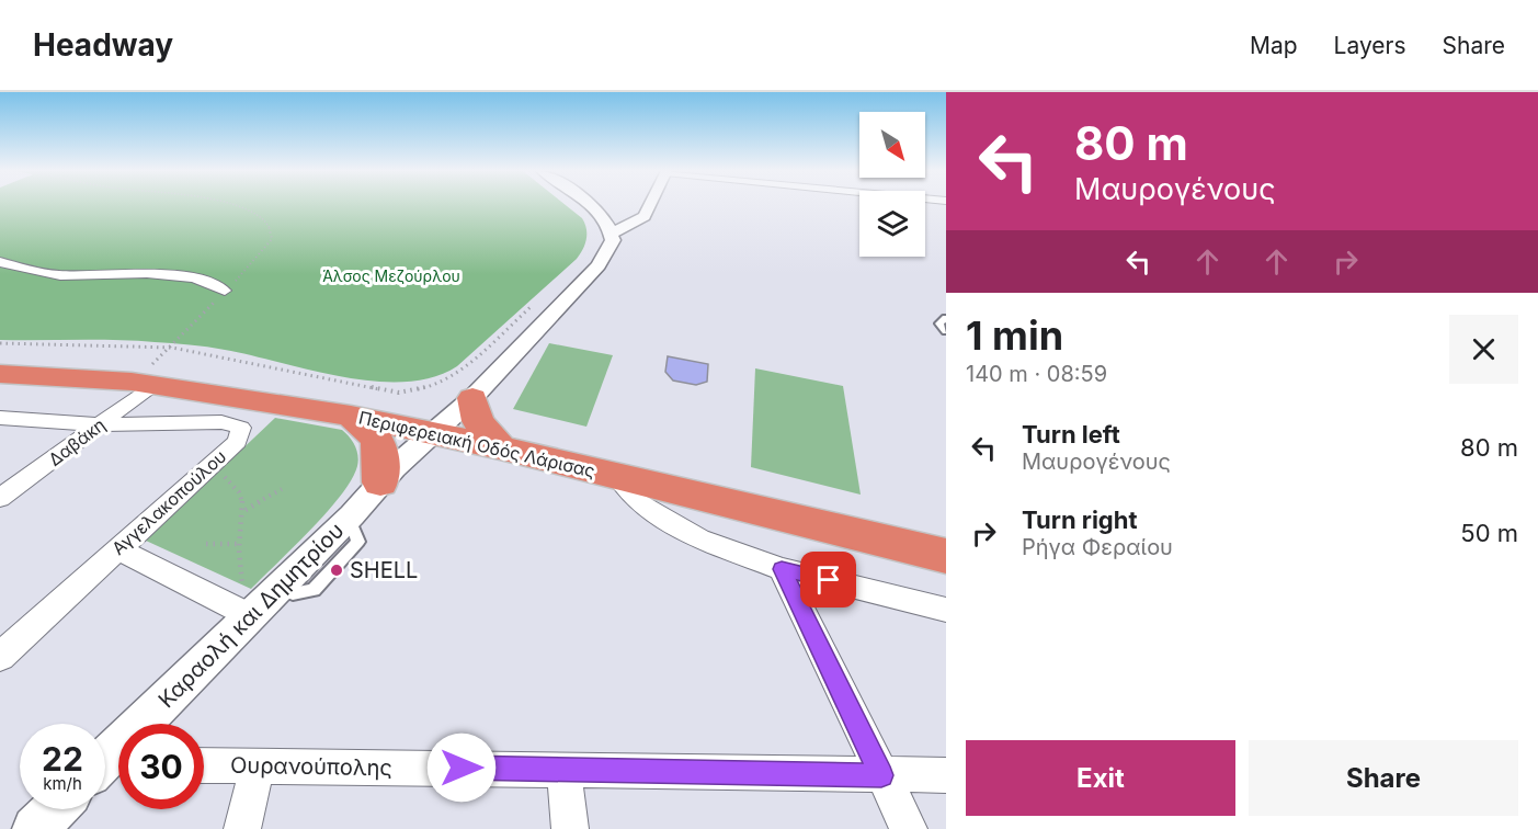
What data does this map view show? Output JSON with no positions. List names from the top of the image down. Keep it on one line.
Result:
{"streets":{"highway":["Περιφερειακή Οδός Λάρισας"],"street":["Δαβάκη","Αγγελακοπούλου","Καραολή και Δημητρίου","Ουρανούπολης"]},"crossings":[["Δαβάκη","Περιφερειακή Οδός Λάρισας"],["Δαβάκη","Αγγελακοπούλου"],["Περιφερειακή Οδός Λάρισας","Καραολή και Δημητρίου"]],"parks":["Άλσος Μεζούρλου"],"places":["SHELL"],"north":"bottom right","page":{"header":"Headway","nav":["Map","Layers","Share"],"turn":["80 m","Μαυρογένους"],"heading":["1 min","140 m · 08:59"],"list":[{"name":"Turn left","note":"Μαυρογένους","value":"80 m"},{"name":"Turn right","note":"Ρήγα Φεραίου","value":"50 m"}],"speed":"22 km/h","limit":"30","buttons":["Exit","Share"]}}
